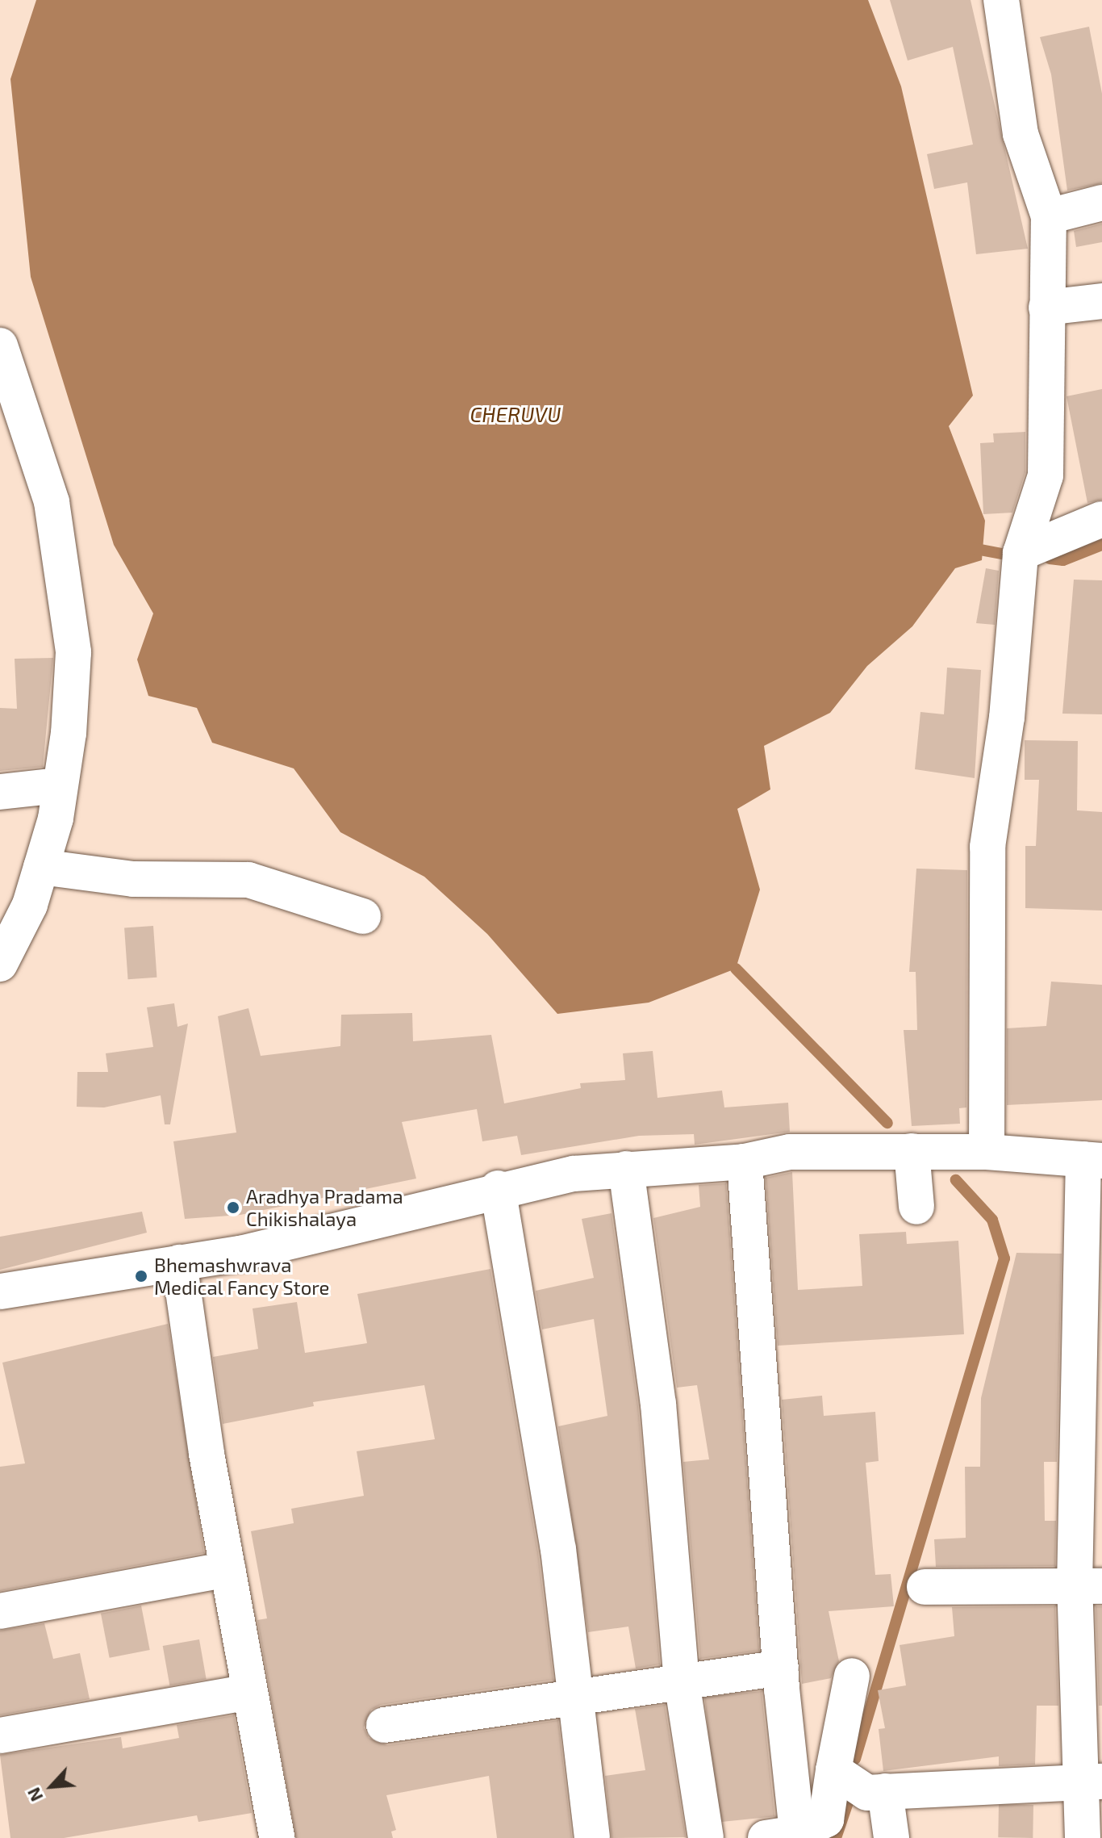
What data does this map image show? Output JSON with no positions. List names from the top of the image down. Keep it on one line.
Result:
{"water":["CHERUVU"],"places":["Aradhya Pradama Chikishalaya","Bhemashwrava Medical Fancy Store"],"north":"bottom left"}
